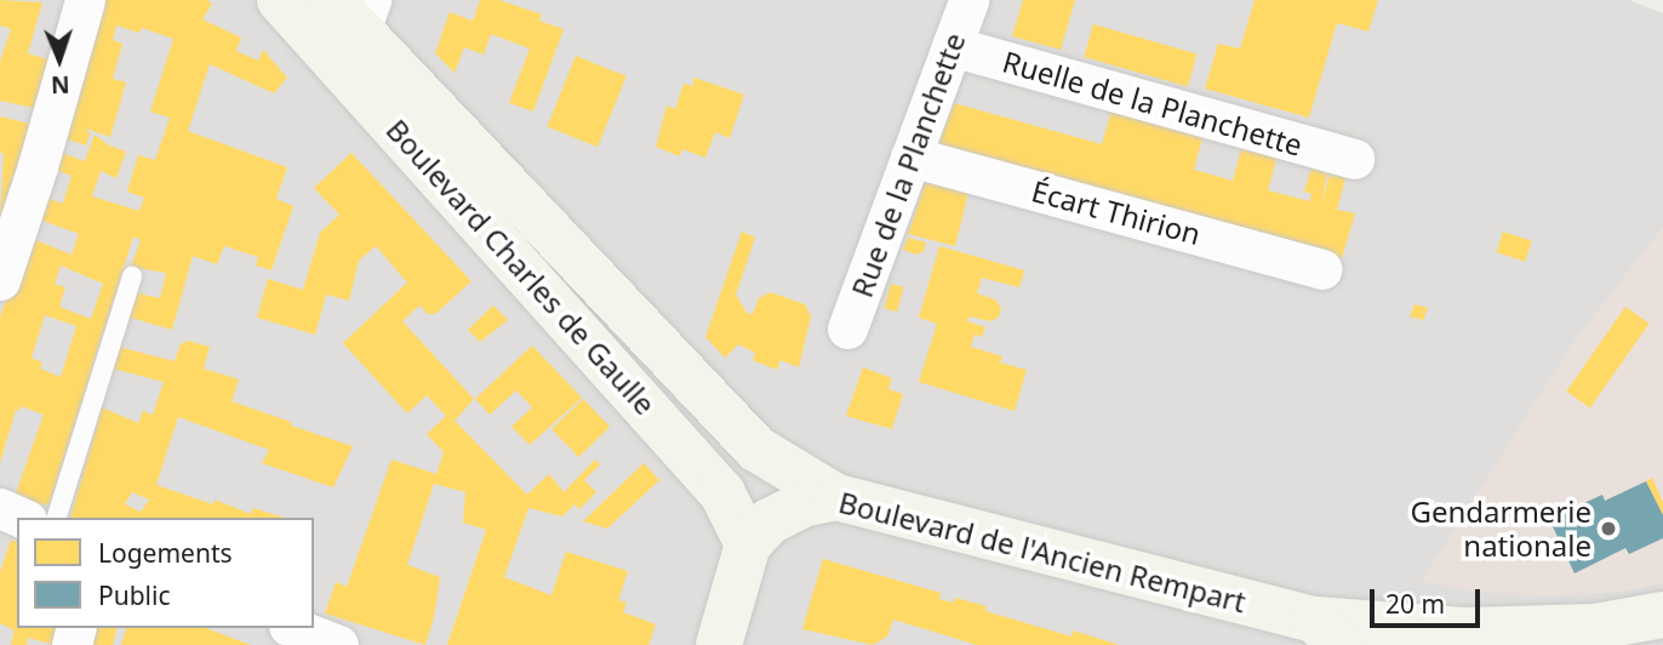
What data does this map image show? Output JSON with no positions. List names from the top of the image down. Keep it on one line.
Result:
{"streets":{"main road":["Boulevard Charles de Gaulle","Boulevard de l'Ancien Rempart"],"street":["Ruelle de la Planchette","Rue de la Planchette","Écart Thirion"]},"crossings":[["Ruelle de la Planchette","Rue de la Planchette"],["Rue de la Planchette","Écart Thirion"],["Boulevard Charles de Gaulle","Boulevard de l'Ancien Rempart"]],"places":["Gendarmerie nationale"],"legend":["Logements","Public"],"scale_bar":"20 m","north":"bottom"}
